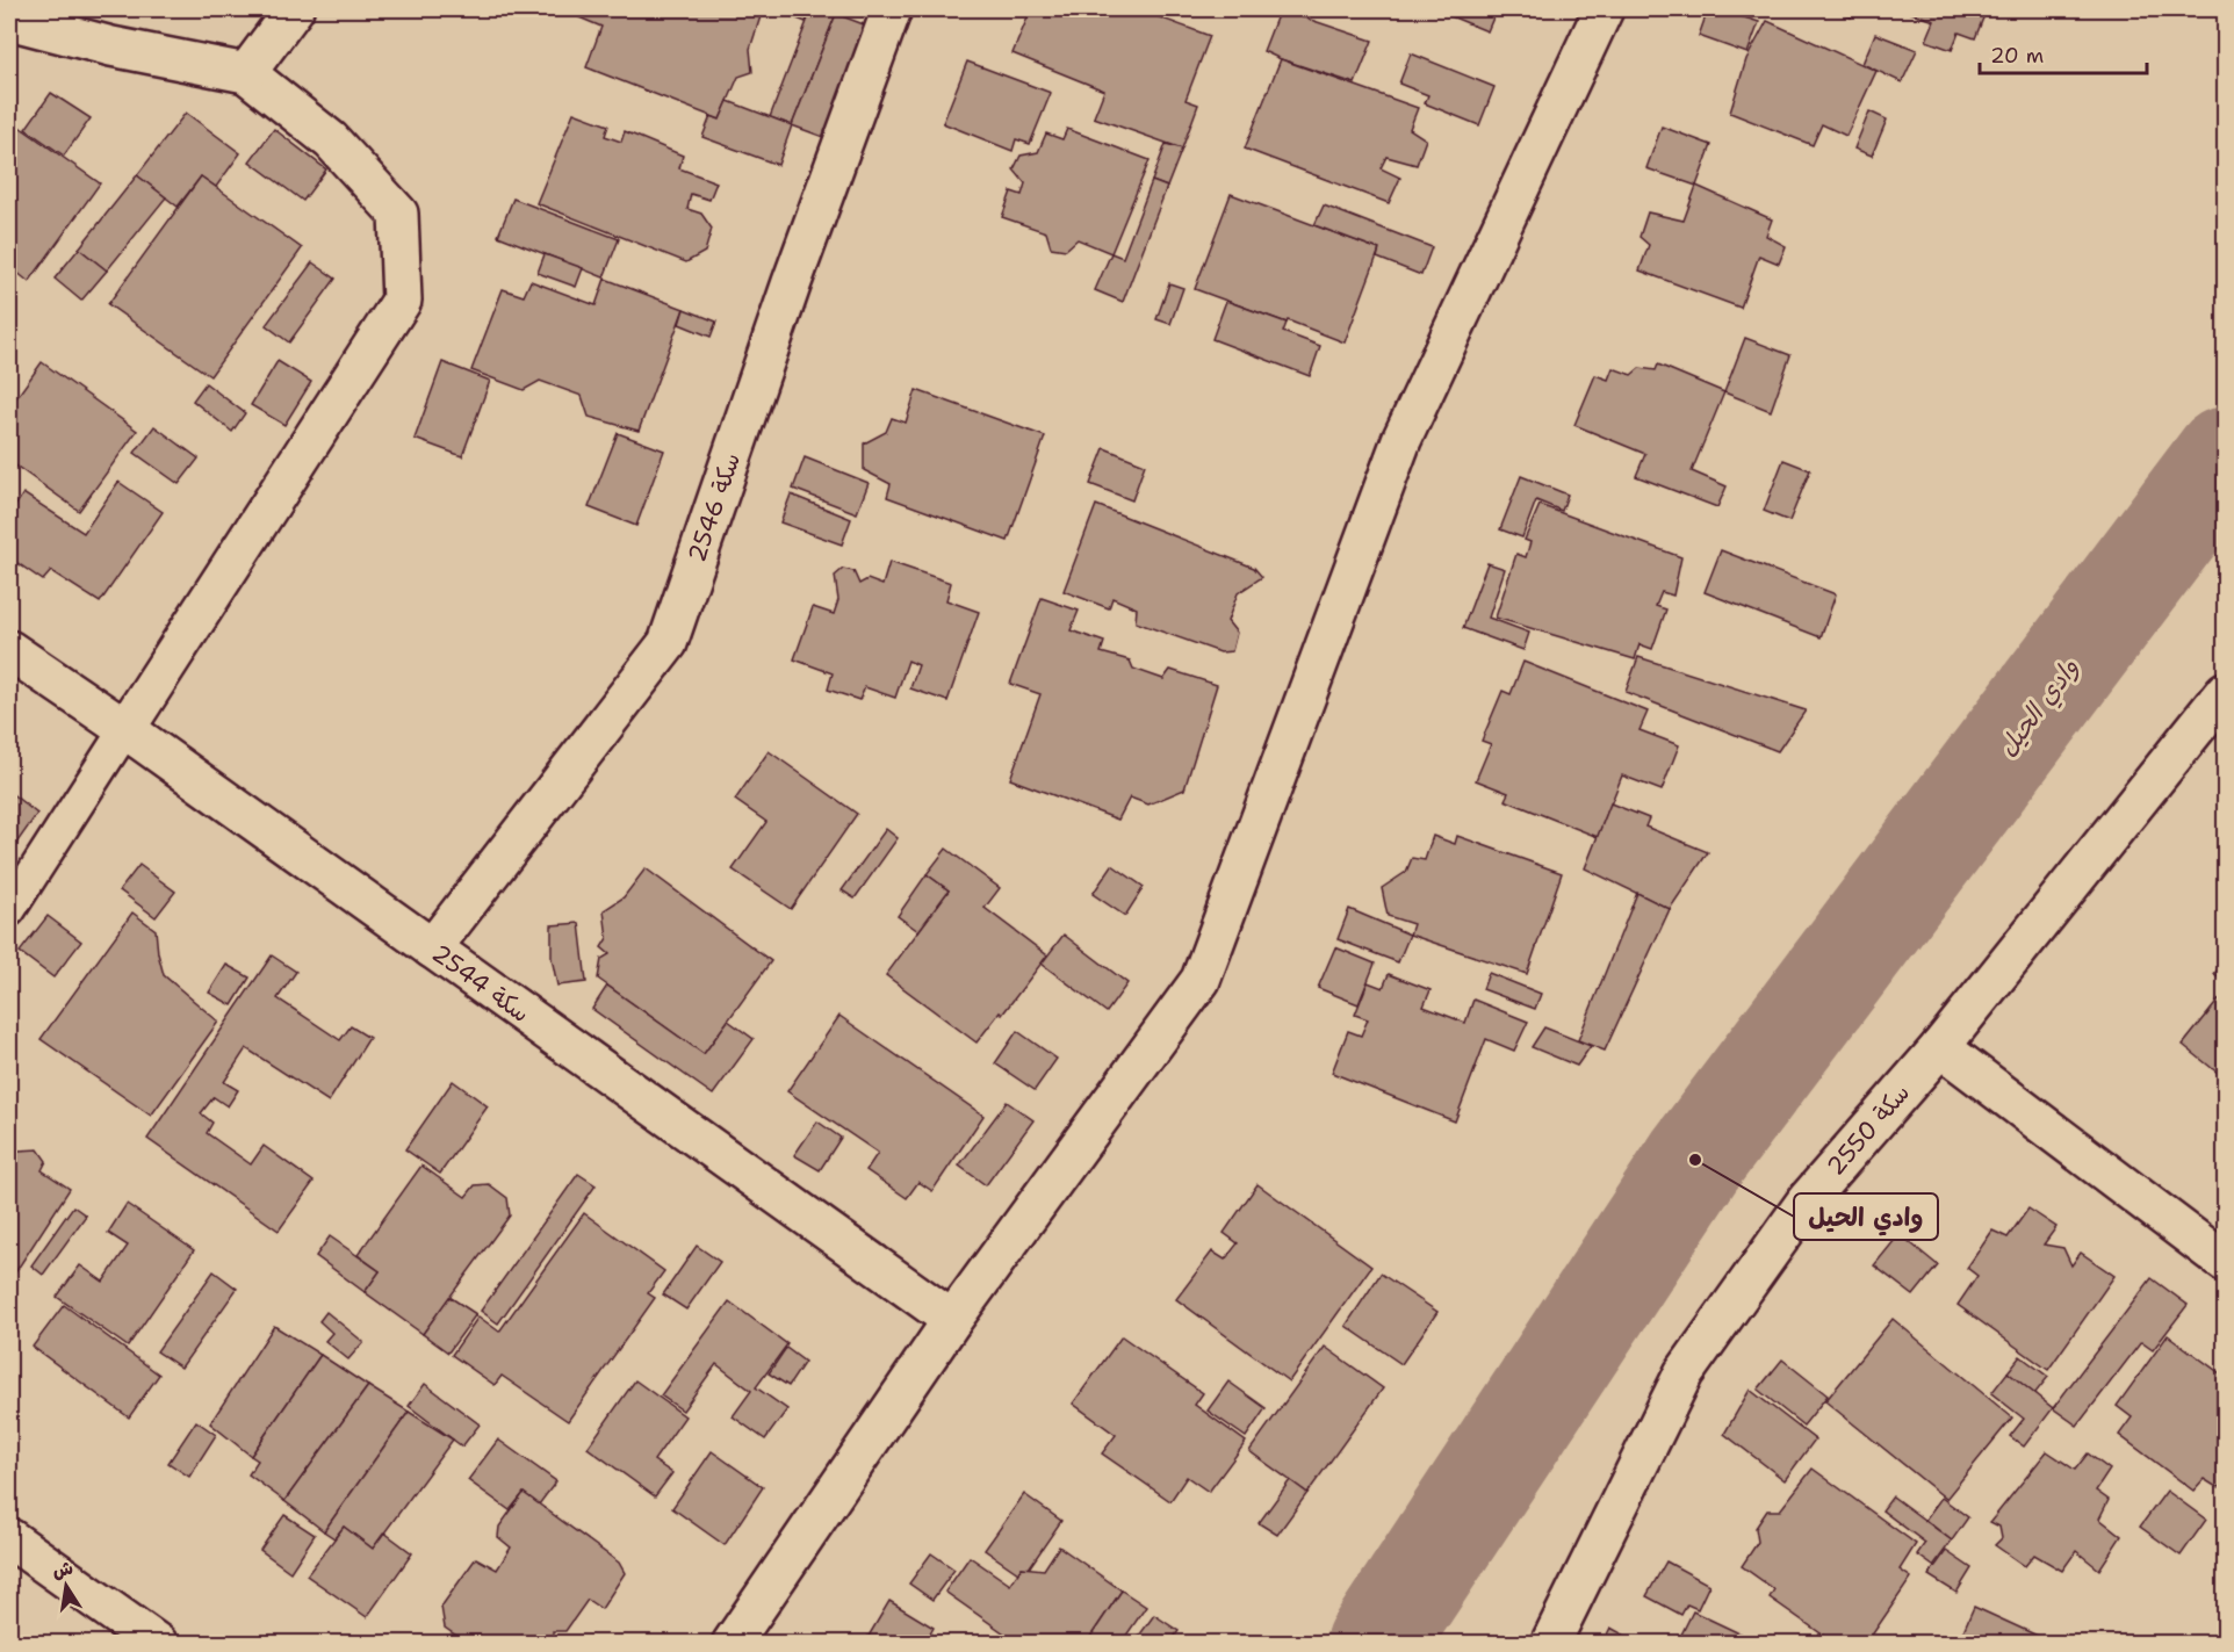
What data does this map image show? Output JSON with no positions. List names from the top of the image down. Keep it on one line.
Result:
{"streets":{"street":["سكة 2546","سكة 2544","سكة 2550"]},"crossings":[["سكة 2546","سكة 2544"]],"water":["وادي الحيل"],"places":["وادي الحيل"],"scale_bar":"20 m","north":"top"}
